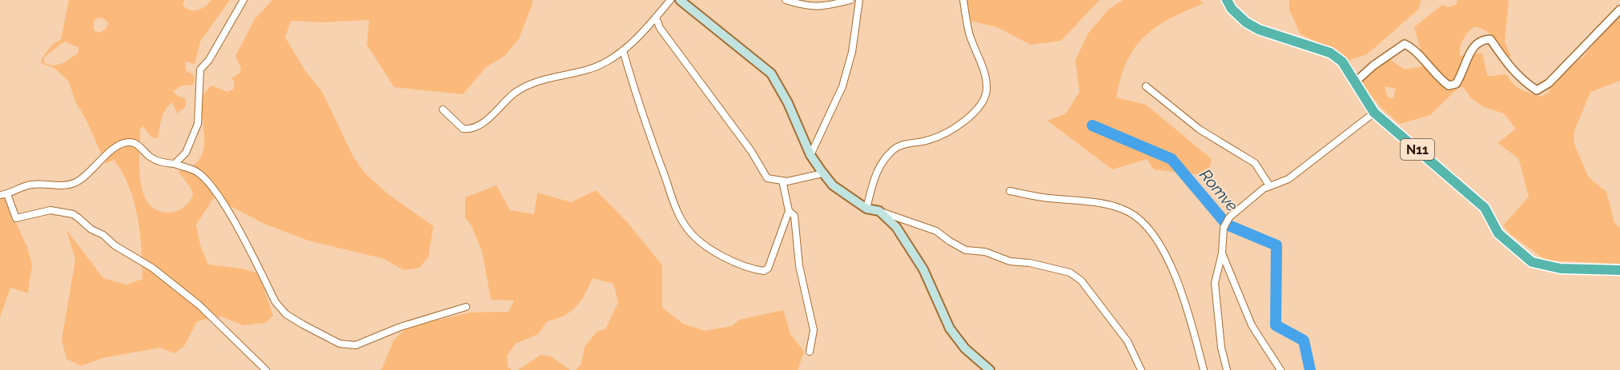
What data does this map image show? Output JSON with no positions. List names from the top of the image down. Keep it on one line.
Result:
{"streets":{"highway":["N11"]},"water":["Romve"]}
